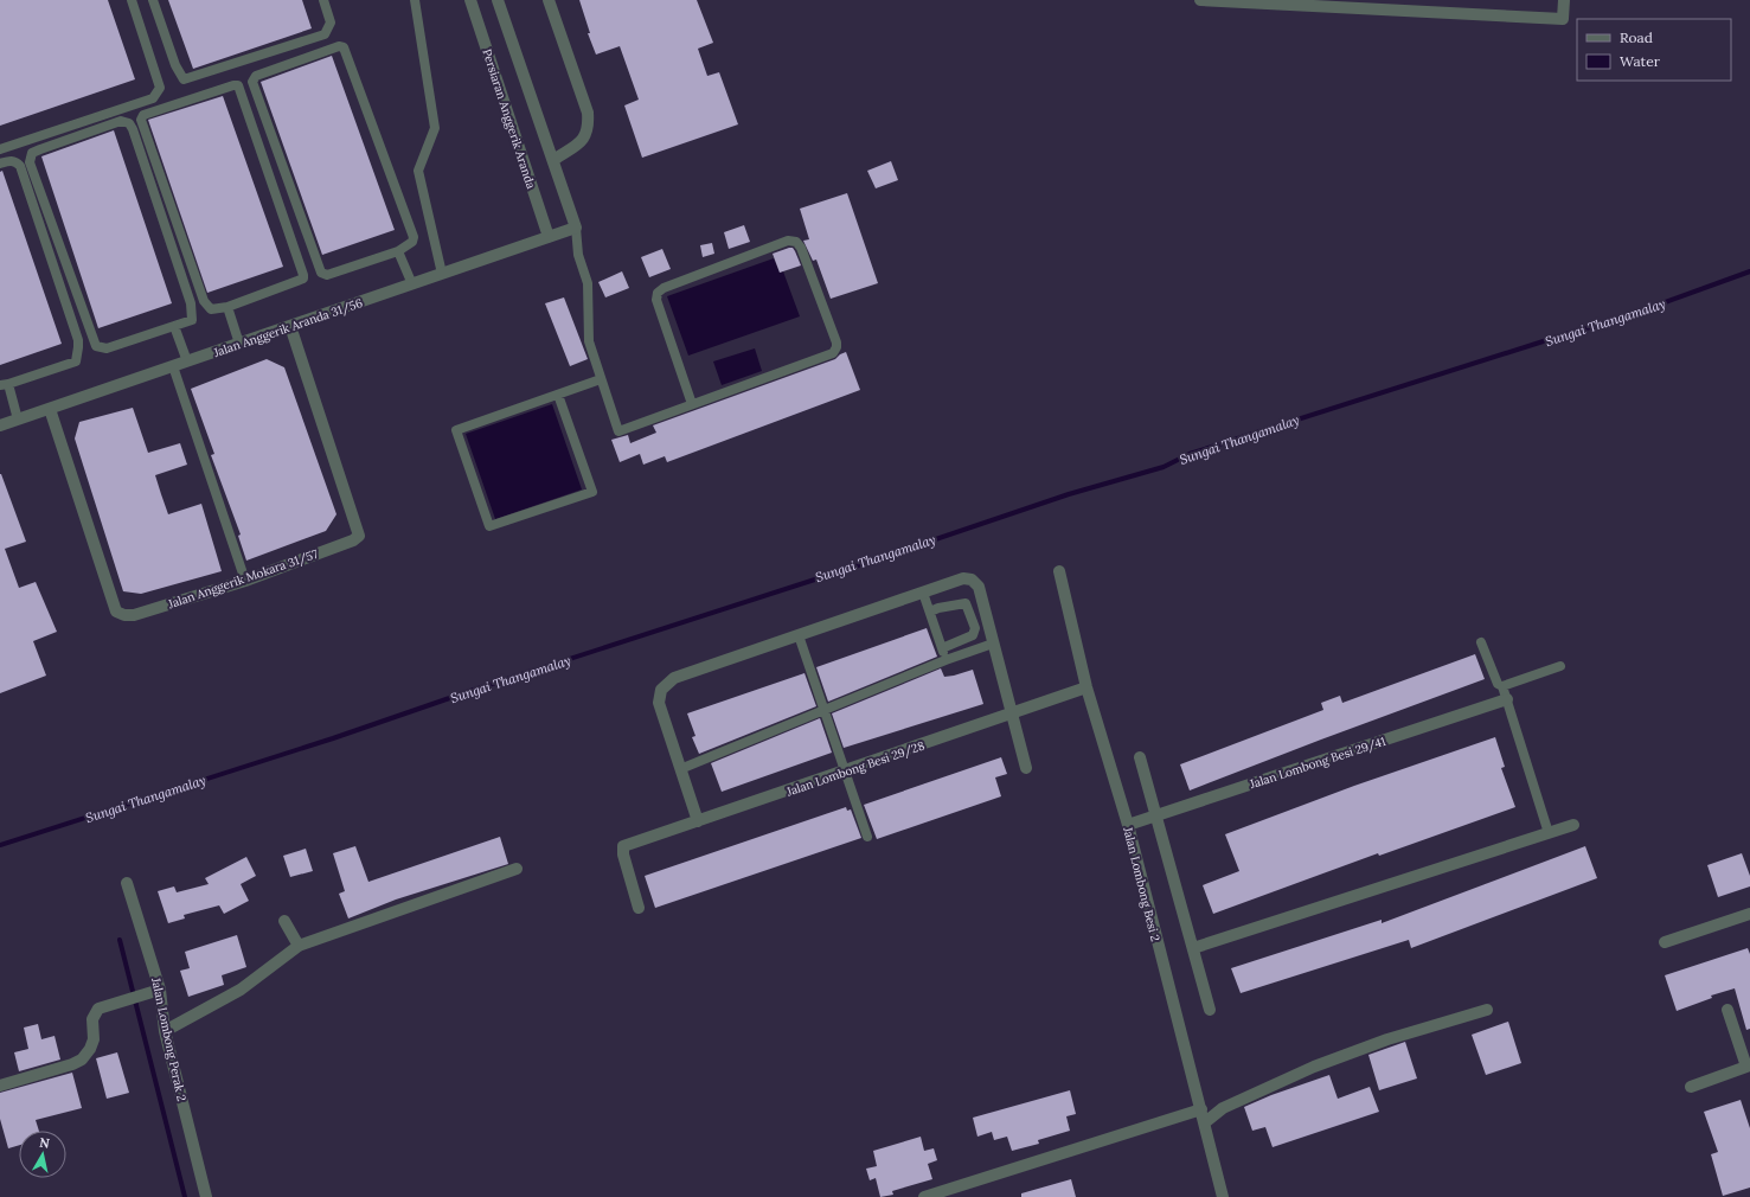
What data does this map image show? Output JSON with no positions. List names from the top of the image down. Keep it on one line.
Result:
{"streets":{"street":["Persiaran Anggerik Aranda","Jalan Anggerik Aranda 31/56","Jalan Anggerik Mokara 31/57","Jalan Lombong Besi 29/41","Jalan Lombong Besi 29/28","Jalan Lombong Besi 2","Jalan Lombong Perak 2"]},"crossings":[["Persiaran Anggerik Aranda","Jalan Anggerik Aranda 31/56"],["Jalan Anggerik Aranda 31/56","Jalan Anggerik Mokara 31/57"],["Jalan Lombong Besi 29/41","Jalan Lombong Besi 2"],["Jalan Lombong Besi 29/28","Jalan Lombong Besi 2"]],"water":["Sungai Thangamalay"],"legend":["Road","Water"],"north":"top"}
